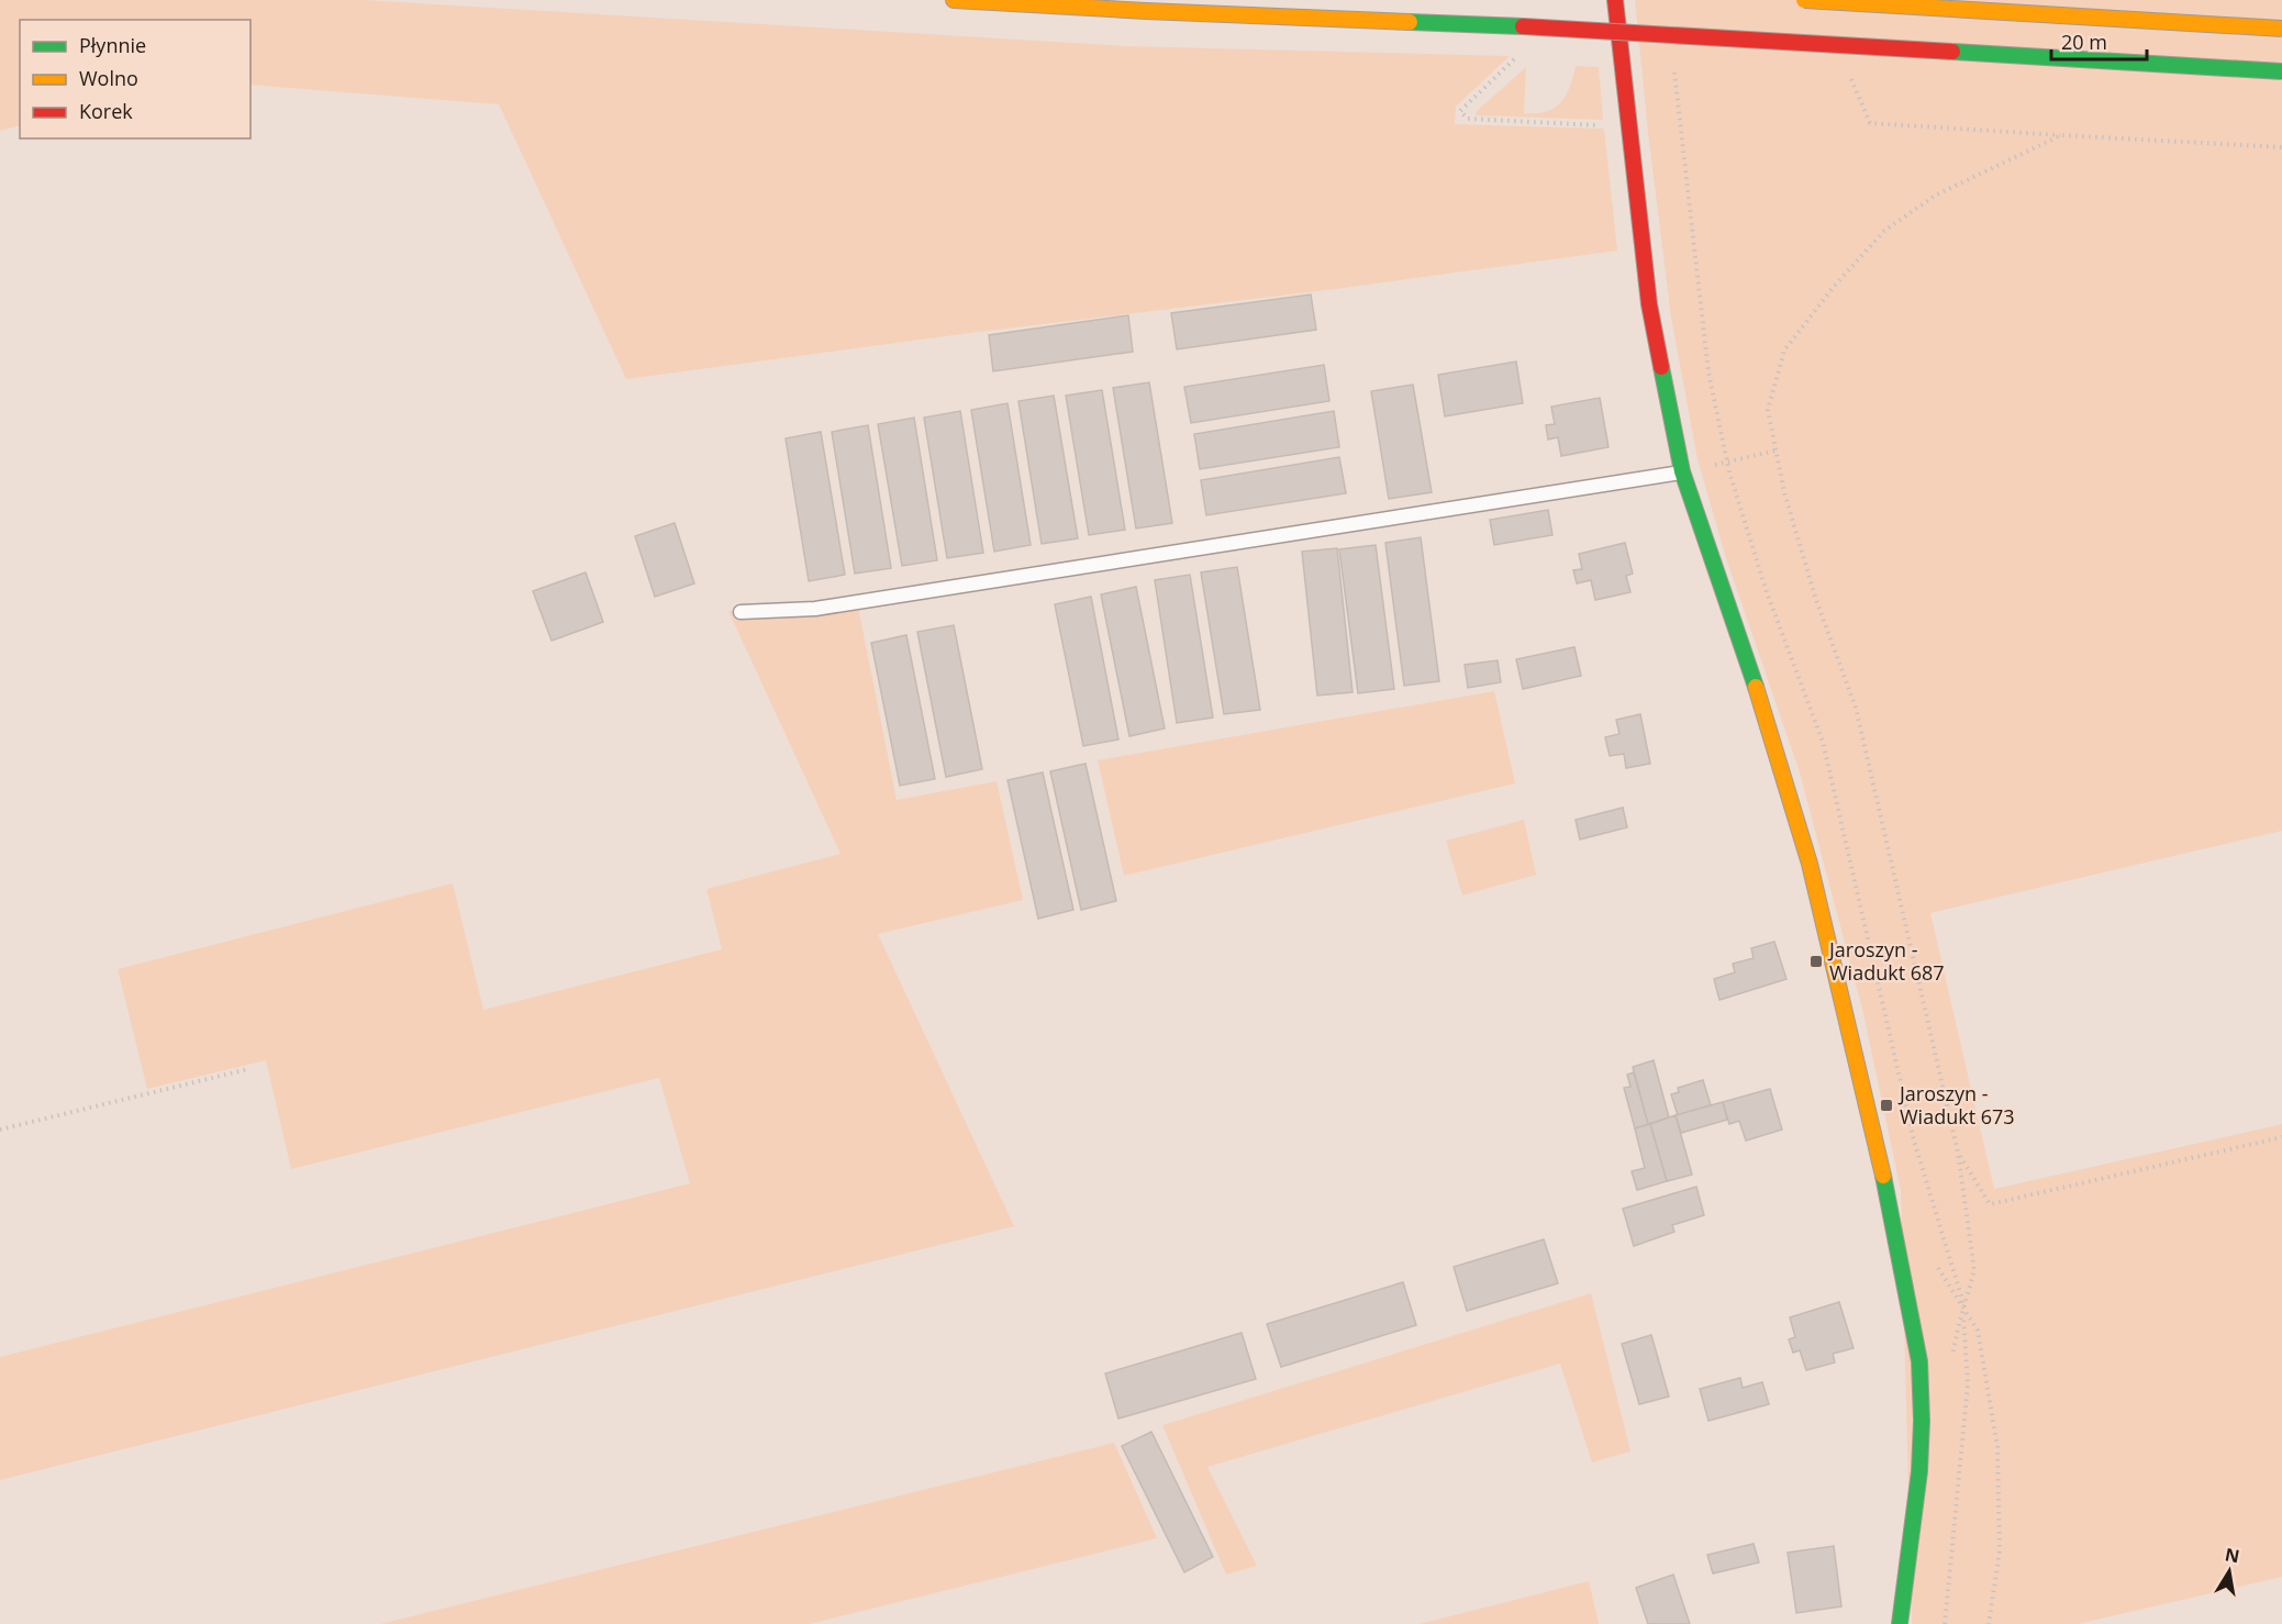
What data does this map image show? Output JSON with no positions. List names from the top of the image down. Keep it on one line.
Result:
{"places":{"transit":["Jaroszyn - Wiadukt 687","Jaroszyn - Wiadukt 673"]},"legend":["Płynnie","Wolno","Korek"],"scale_bar":"20 m","north":"top"}
